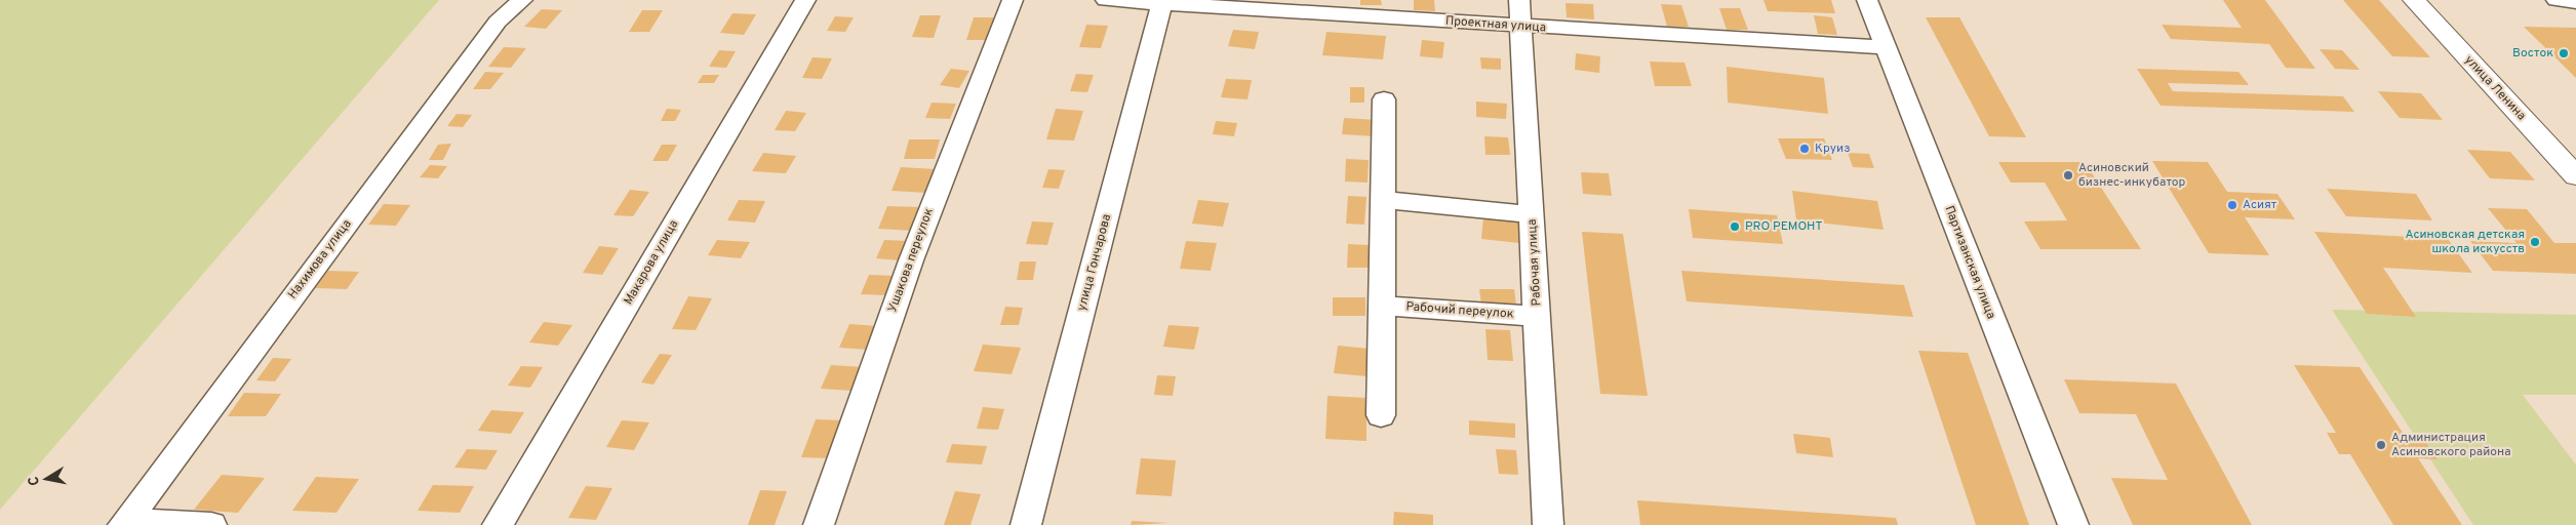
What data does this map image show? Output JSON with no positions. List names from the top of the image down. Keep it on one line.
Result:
{"streets":{"main road":["улица Ленина"],"street":["Проектная улица","Нахимова улица","Ушакова переулок","Макарова улица","улица Гончарова","Рабочая улица","Партизанская улица","Рабочий переулок"]},"crossings":[["Проектная улица","улица Гончарова"],["Проектная улица","Рабочая улица"],["Проектная улица","Партизанская улица"],["Рабочая улица","Рабочий переулок"]],"places":["Восток","Круиз","Асиновский бизнес-инкубатор","Асият","PRO РЕМОНТ","Асиновская детская школа искусств","Администрация Асиновского района"],"north":"left"}
